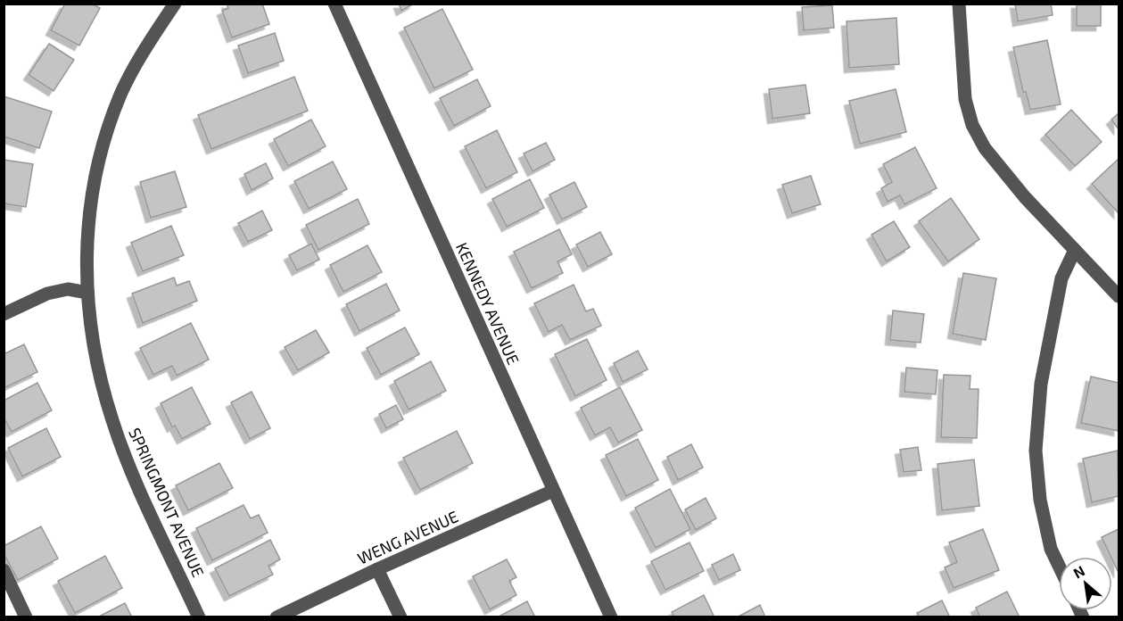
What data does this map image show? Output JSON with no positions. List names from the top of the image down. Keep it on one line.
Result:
{"streets":{"street":["KENNEDY AVENUE","SPRINGMONT AVENUE","WENG AVENUE"]},"crossings":[["KENNEDY AVENUE","WENG AVENUE"]],"north":"top left"}
